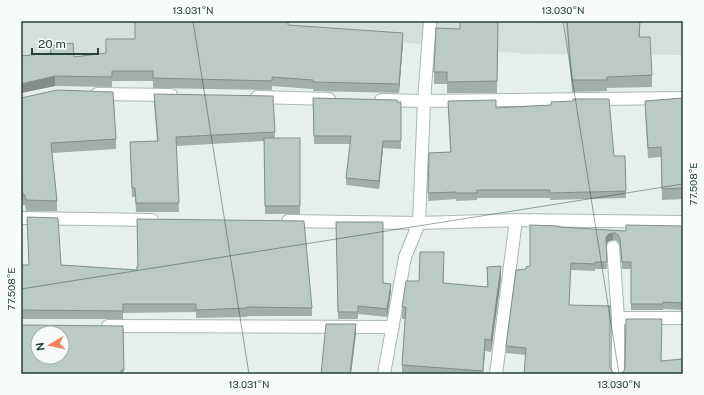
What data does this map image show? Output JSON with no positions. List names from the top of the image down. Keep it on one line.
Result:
{"scale_bar":"20 m","north":"left","coordinates":["13.031°N","13.030°N","77.508°E"]}
